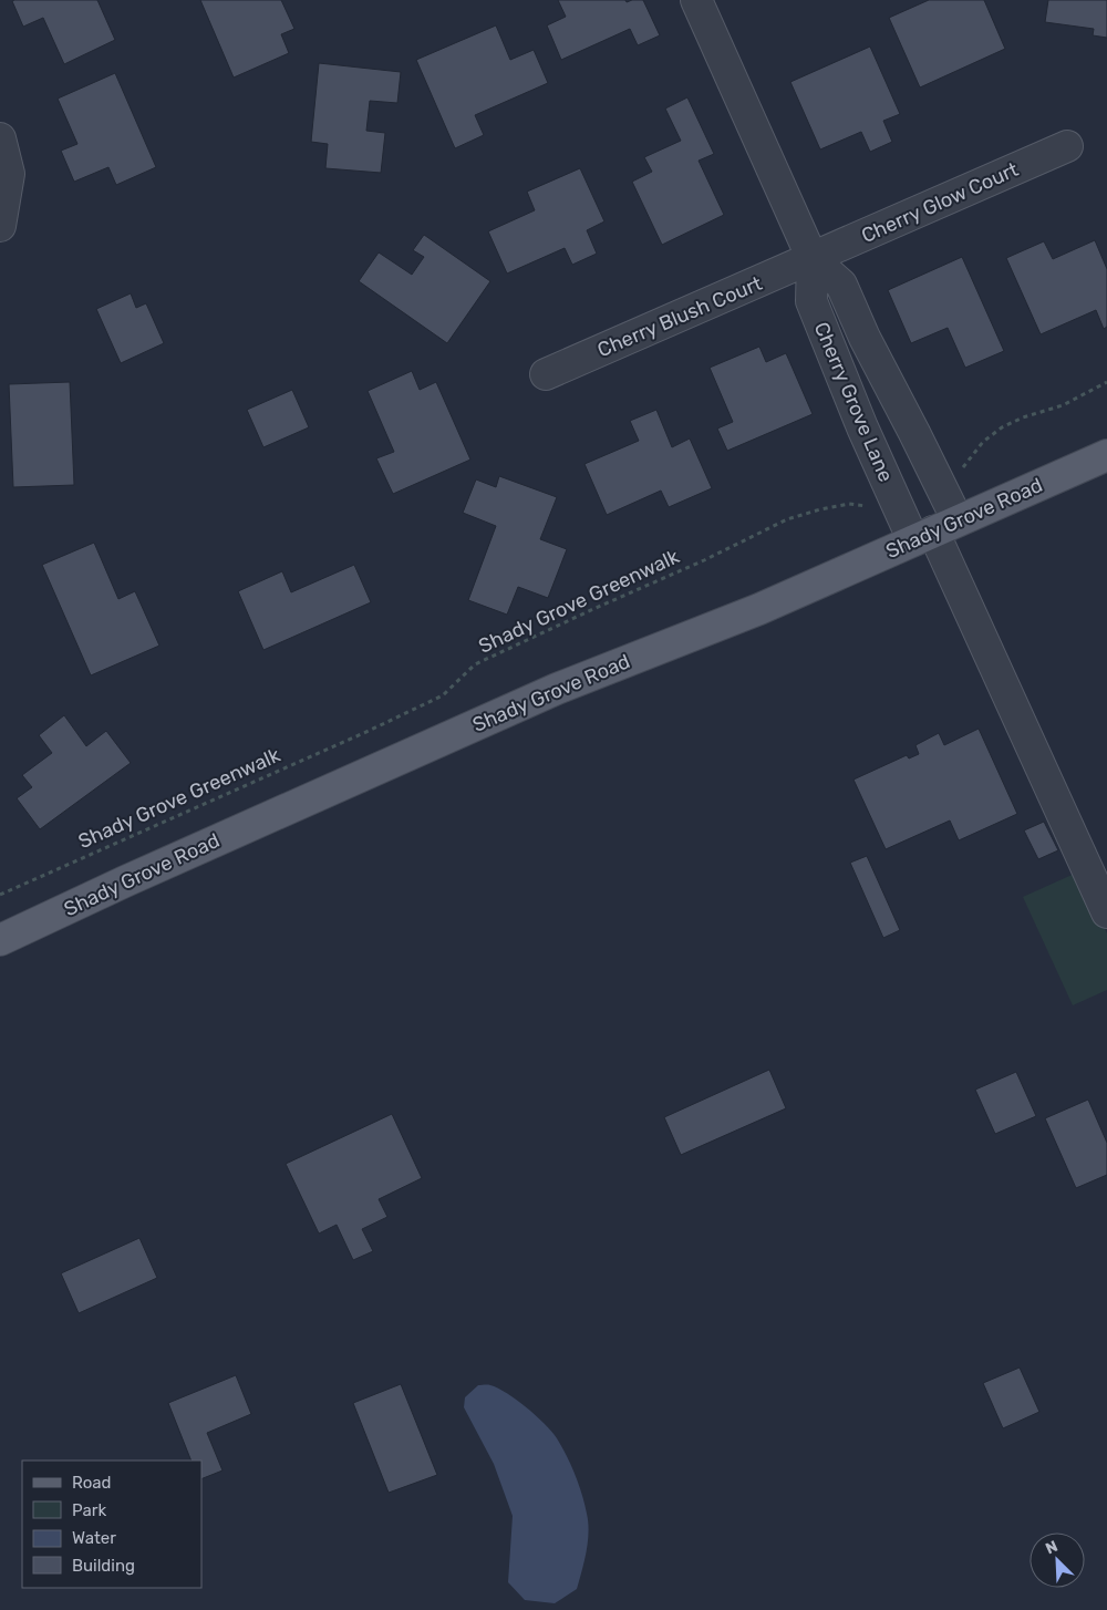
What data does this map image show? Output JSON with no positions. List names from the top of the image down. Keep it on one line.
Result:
{"streets":{"main road":["Shady Grove Road"],"street":["Cherry Glow Court","Cherry Blush Court","Cherry Grove Lane"],"path":["Shady Grove Greenwalk"]},"crossings":[["Cherry Glow Court","Cherry Blush Court"],["Cherry Glow Court","Cherry Grove Lane"],["Cherry Blush Court","Cherry Grove Lane"],["Cherry Grove Lane","Shady Grove Road"],["Cherry Grove Lane","Shady Grove Greenwalk"]],"legend":["Road","Park","Water","Building"],"north":"top left"}
